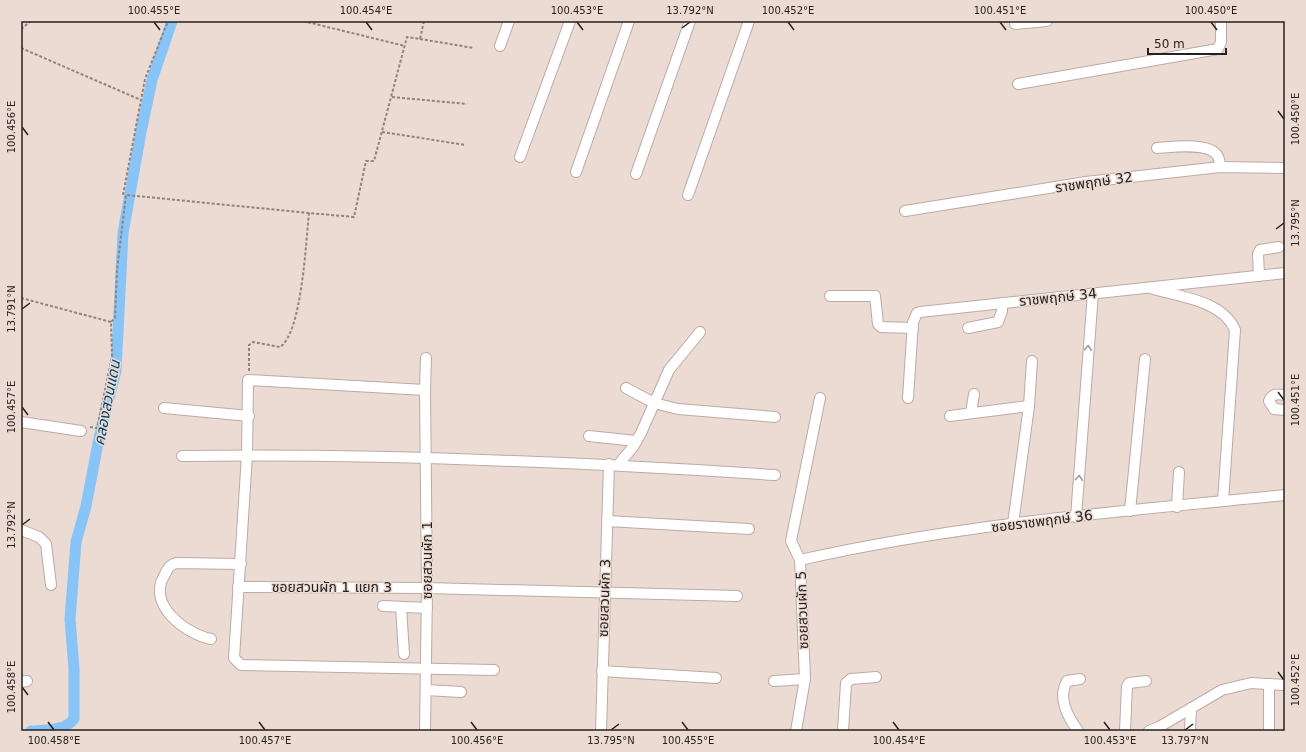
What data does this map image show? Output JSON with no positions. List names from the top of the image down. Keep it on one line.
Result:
{"streets":{"street":["ราชพฤกษ์ 32","ราชพฤกษ์ 34","ซอยราชพฤกษ์ 36","ซอยสวนผัก 1","ซอยสวนผัก 1 แยก 3","ซอยสวนผัก 3","ซอยสวนผัก 5"]},"crossings":[["ซอยราชพฤกษ์ 36","ซอยสวนผัก 5"],["ซอยสวนผัก 1","ซอยสวนผัก 1 แยก 3"],["ซอยสวนผัก 1 แยก 3","ซอยสวนผัก 3"]],"water":["คลองสวนแดน"],"scale_bar":"50 m","coordinates":["100.455°E","100.454°E","100.453°E","13.792°N","100.452°E","100.451°E","100.450°E","100.456°E","13.795°N","13.791°N","100.457°E","100.458°E","13.797°N"]}
